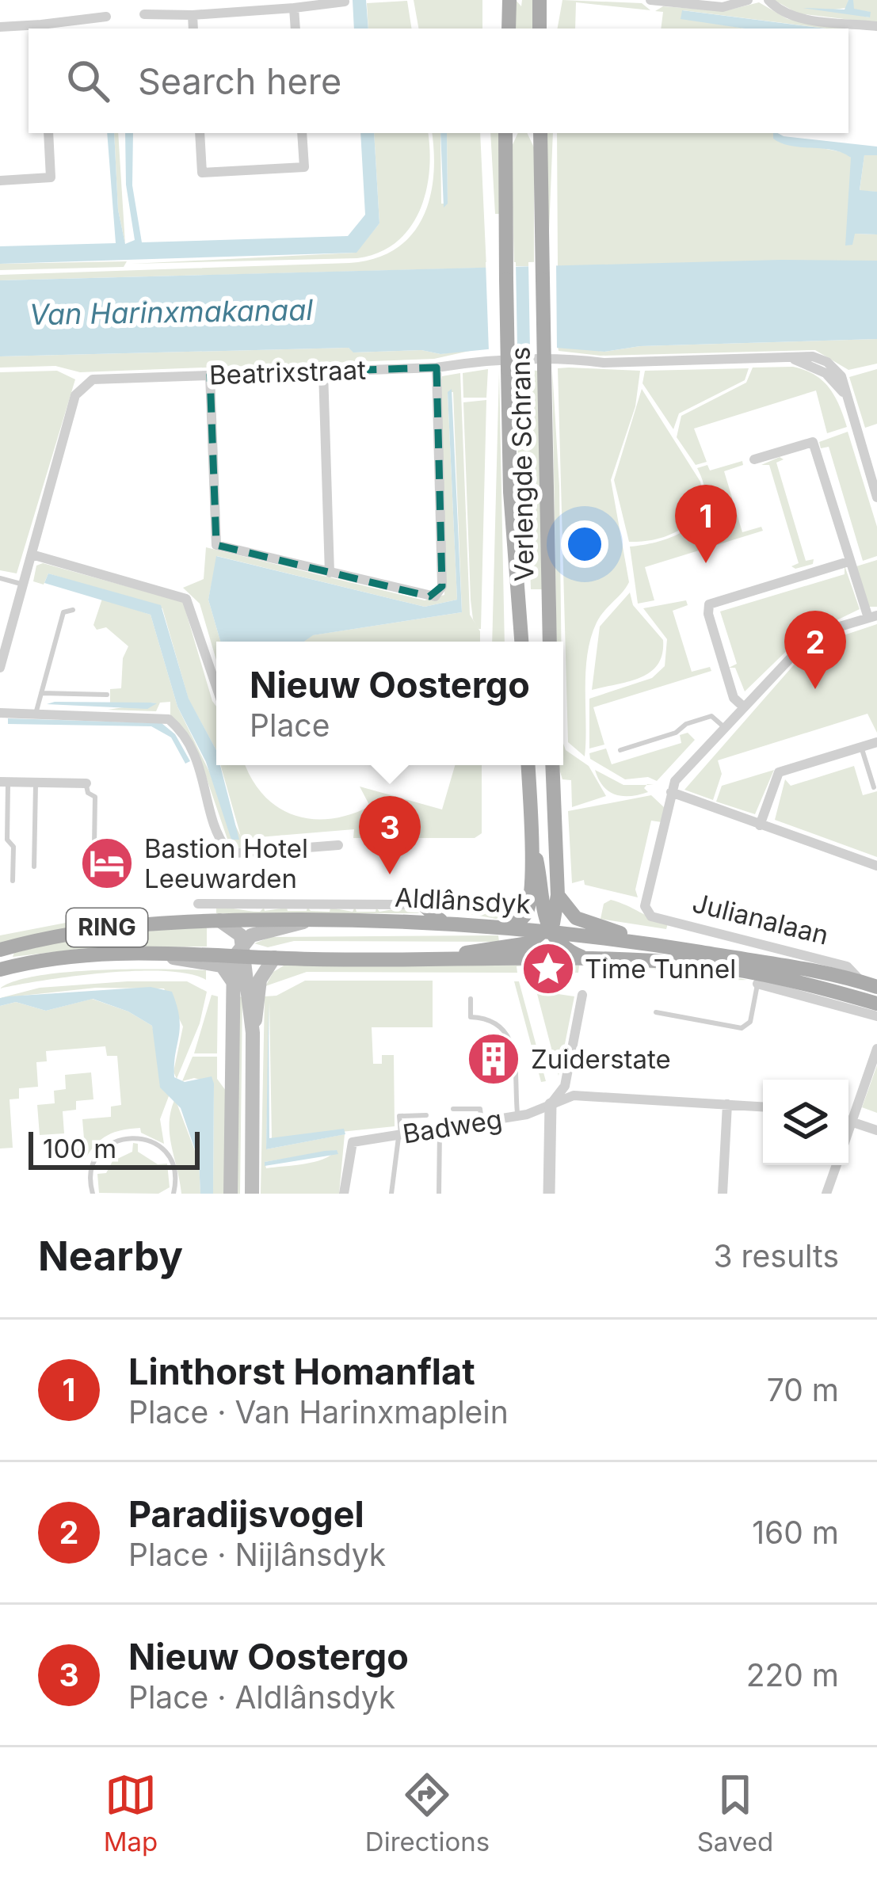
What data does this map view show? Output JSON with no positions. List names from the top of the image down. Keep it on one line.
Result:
{"streets":{"main road":["Verlengde Schrans","Aldlânsdyk","Julianalaan","RING"],"street":["Beatrixstraat","Badweg"]},"crossings":[["Aldlânsdyk","Julianalaan"]],"water":["Van Harinxmakanaal"],"places":{"hotel":["Bastion Hotel Leeuwarden"],"place":["Time Tunnel"],"building":["Zuiderstate"]},"scale_bar":"100 m","page":{"search":"Search here","pins":["1","2","3"],"popup":["Nieuw Oostergo","Place"],"scale":"100 m","heading":["Nearby","3 results"],"list":[{"mark":"1","name":"Linthorst Homanflat","note":"Place · Van Harinxmaplein","value":"70 m"},{"mark":"2","name":"Paradijsvogel","note":"Place · Nijlânsdyk","value":"160 m"},{"mark":"3","name":"Nieuw Oostergo","note":"Place · Aldlânsdyk","value":"220 m"}],"nav":["Map","Directions","Saved"]}}
